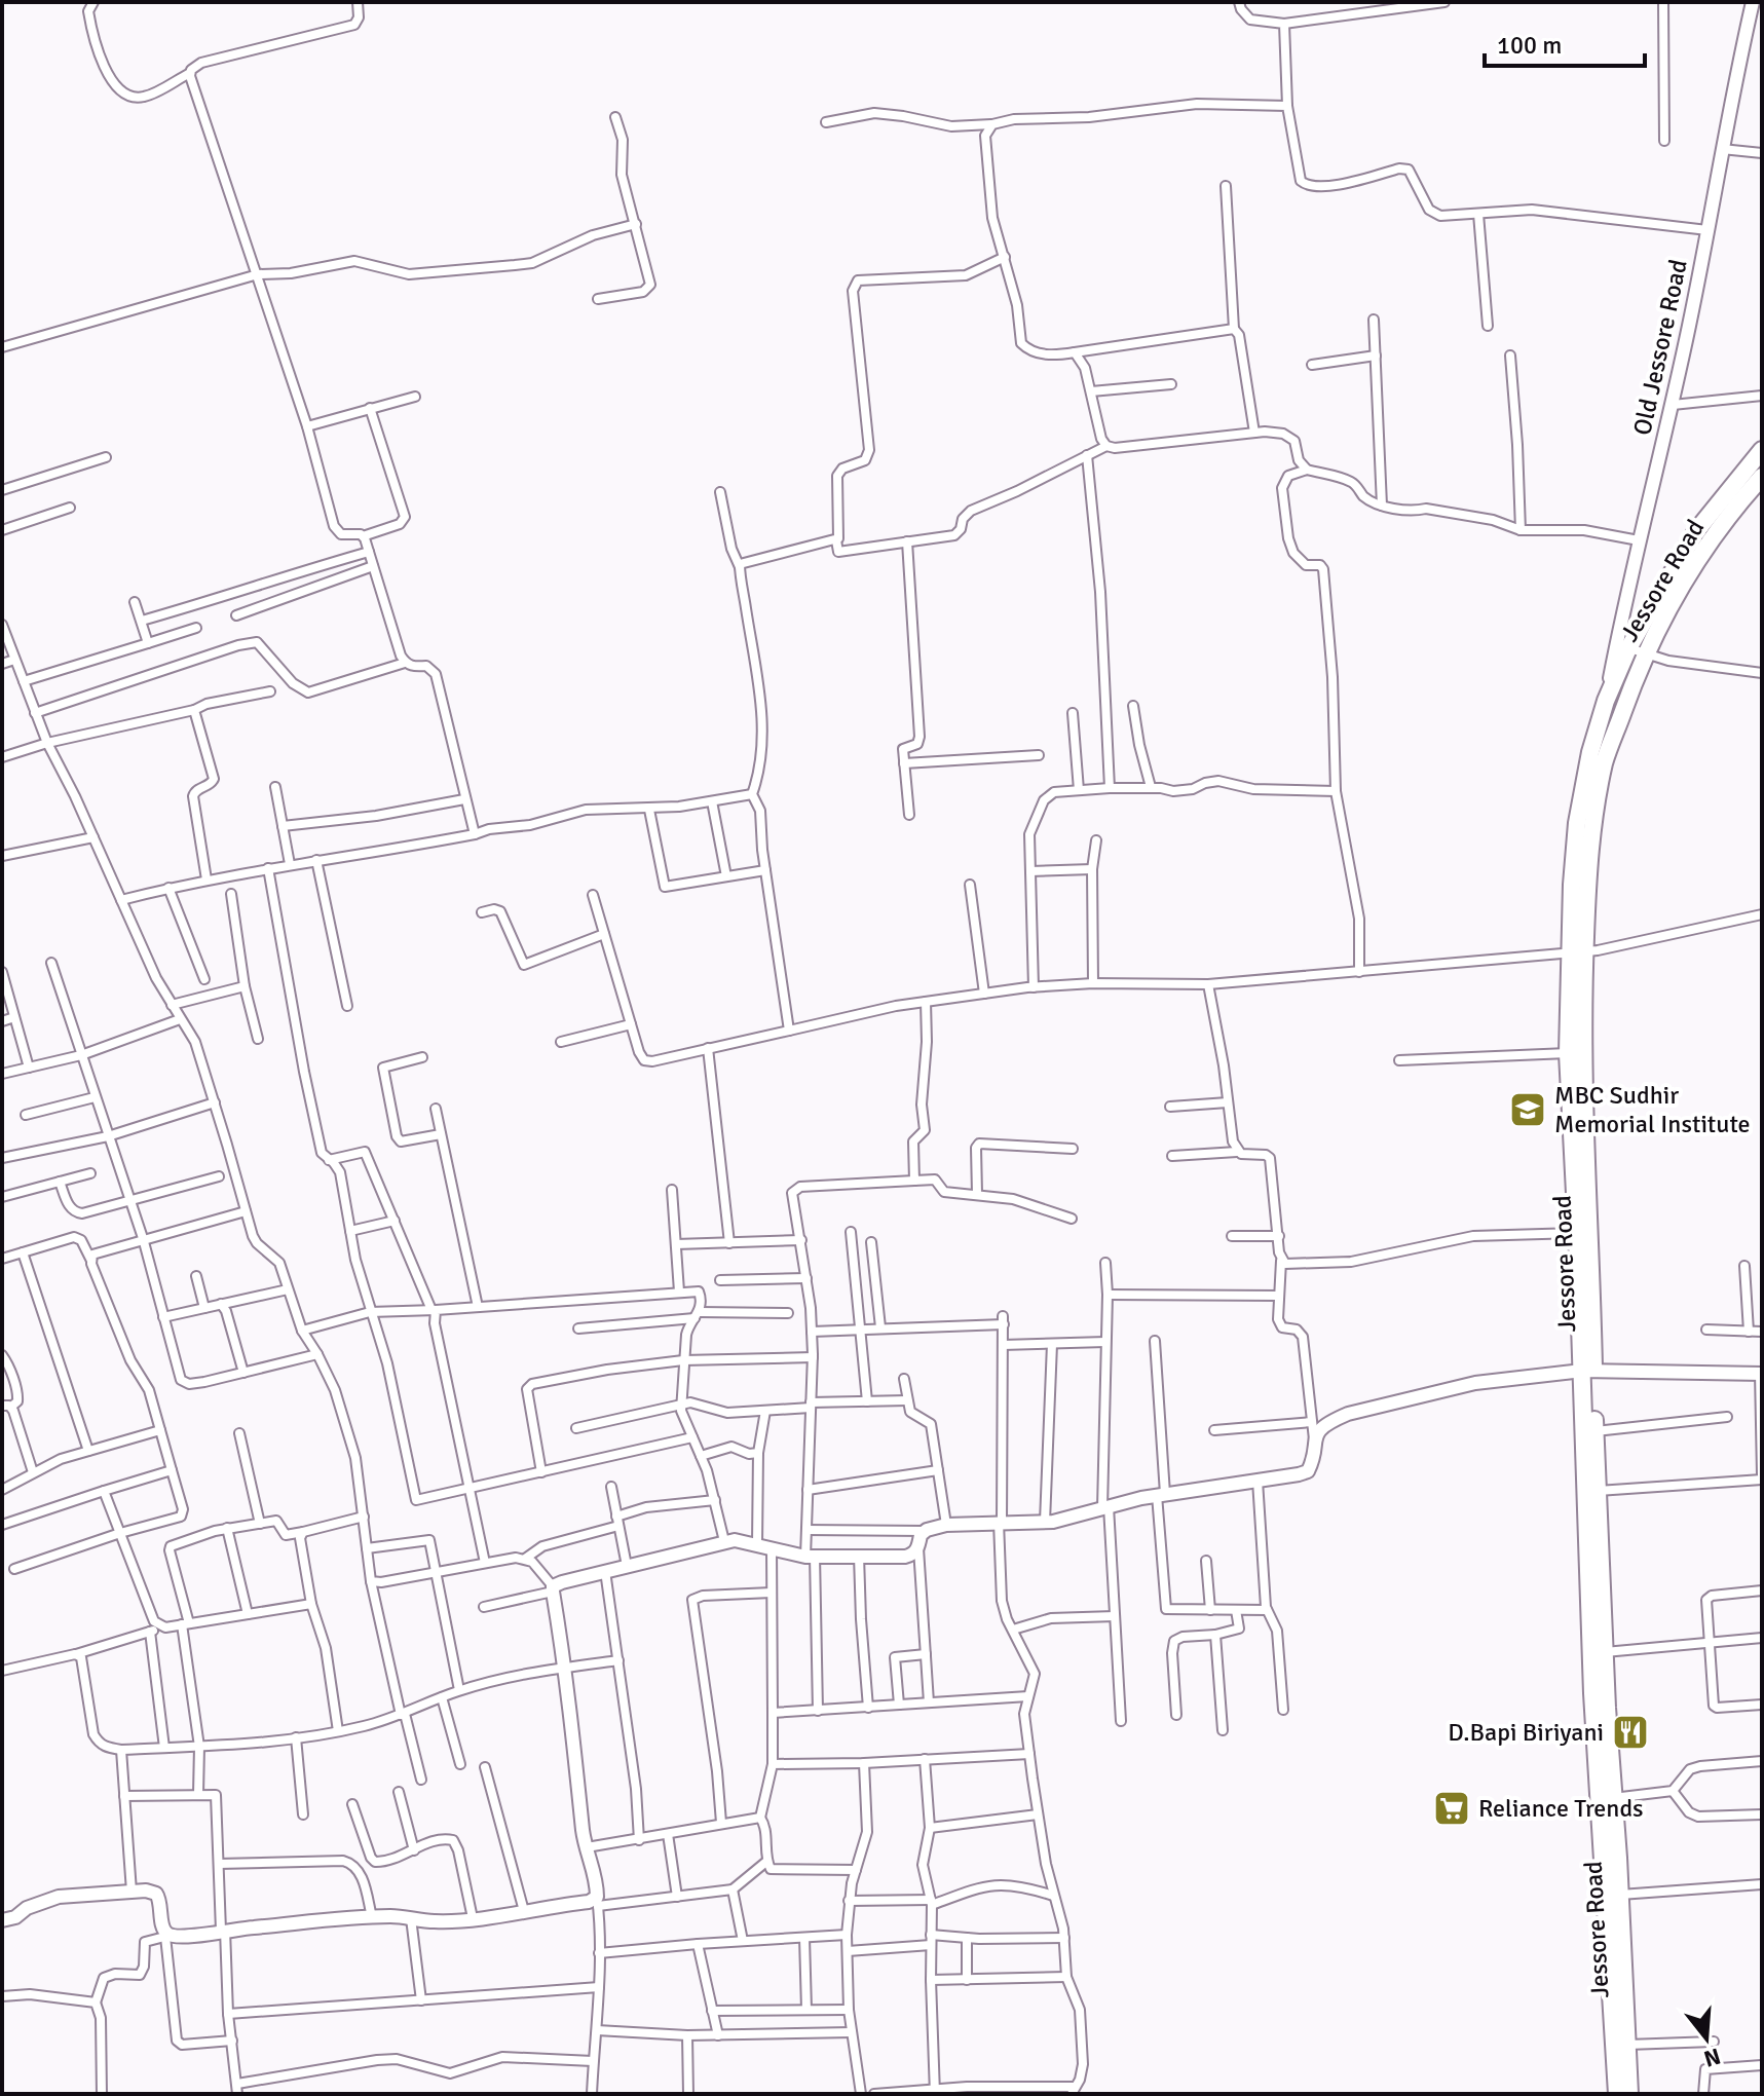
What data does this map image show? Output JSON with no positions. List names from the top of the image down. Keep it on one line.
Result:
{"streets":{"highway":["Jessore Road"],"street":["Old Jessore Road"]},"crossings":[["Old Jessore Road","Jessore Road"]],"places":{"school or university":["MBC Sudhir Memorial Institute"],"restaurant":["D.Bapi Biriyani"],"supermarket":["Reliance Trends"]},"scale_bar":"100 m","north":"bottom"}
